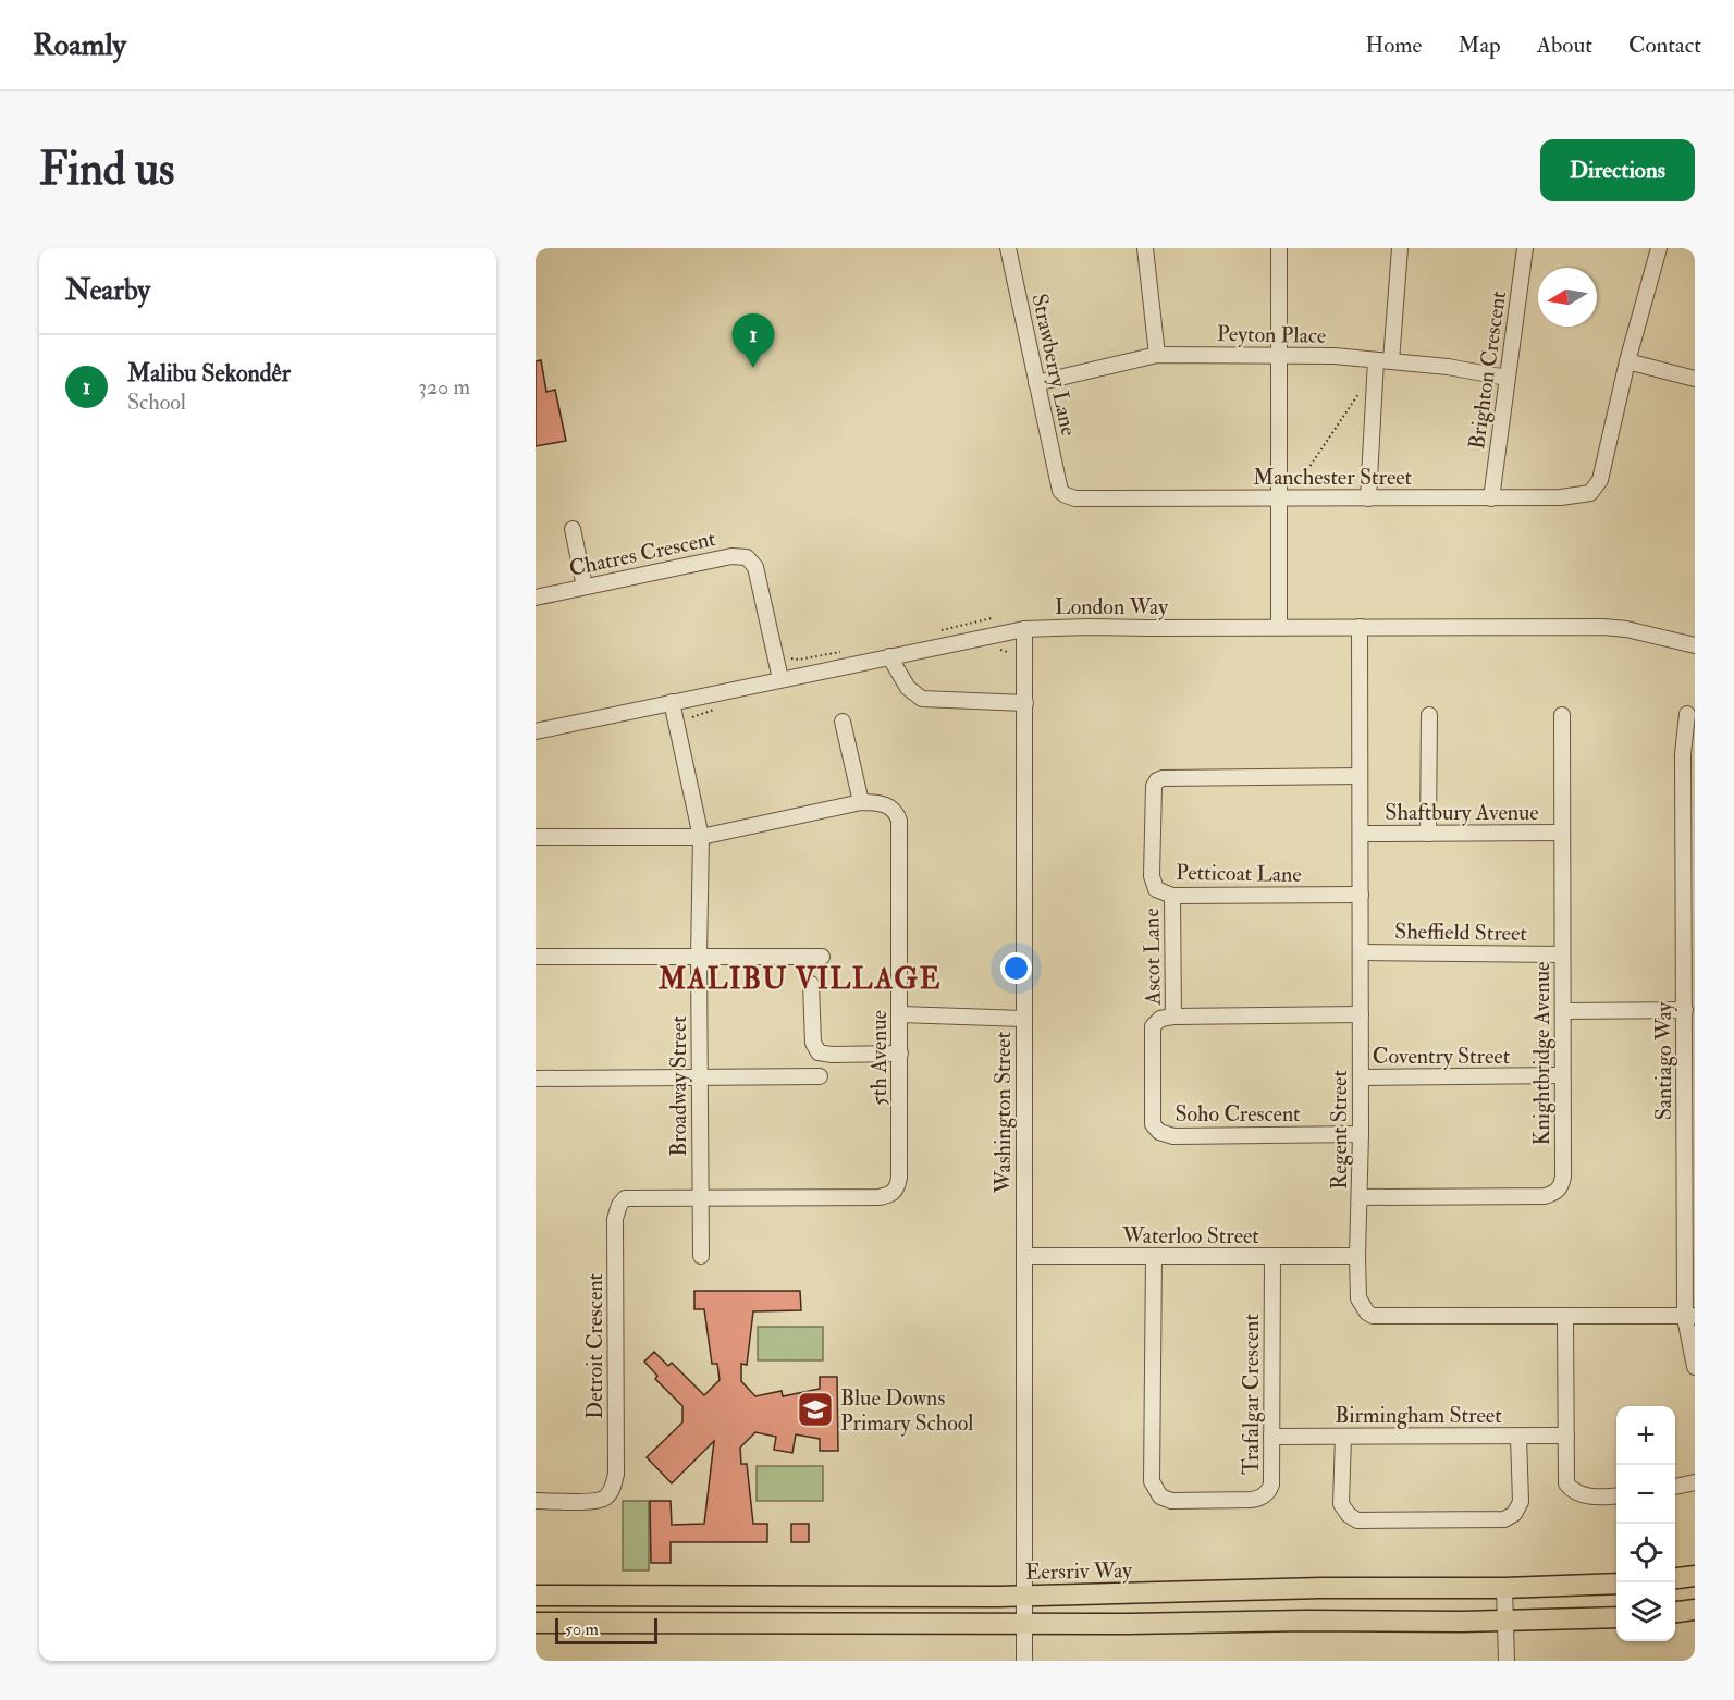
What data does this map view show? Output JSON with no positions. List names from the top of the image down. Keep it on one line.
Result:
{"streets":{"main road":["Eersriv Way"],"street":["Peyton Place","Strawberry Lane","Brighton Crescent","Manchester Street","Chatres Crescent","London Way","Shaftbury Avenue","Petticoat Lane","Sheffield Street","Ascot Lane","Knightbridge Avenue","Coventry Street","5th Avenue","Santiago Way","Broadway Street","Washington Street","Soho Crescent","Regent Street","Waterloo Street","Detroit Crescent","Trafalgar Crescent","Birmingham Street"]},"crossings":[["Peyton Place","Strawberry Lane"],["Peyton Place","Brighton Crescent"],["Strawberry Lane","Manchester Street"],["Brighton Crescent","Manchester Street"],["Chatres Crescent","London Way"],["London Way","Broadway Street"],["London Way","Washington Street"],["London Way","Regent Street"],["Shaftbury Avenue","Knightbridge Avenue"],["Shaftbury Avenue","Regent Street"],["Petticoat Lane","Ascot Lane"],["Petticoat Lane","Regent Street"],["Sheffield Street","Knightbridge Avenue"],["Sheffield Street","Regent Street"],["Ascot Lane","Soho Crescent"],["Knightbridge Avenue","Coventry Street"],["Knightbridge Avenue","Regent Street"],["Coventry Street","Regent Street"],["5th Avenue","Broadway Street"],["5th Avenue","Detroit Crescent"],["Santiago Way","Regent Street"],["Broadway Street","Detroit Crescent"],["Washington Street","Waterloo Street"],["Washington Street","Eersriv Way"],["Soho Crescent","Regent Street"],["Regent Street","Waterloo Street"],["Waterloo Street","Trafalgar Crescent"],["Trafalgar Crescent","Birmingham Street"]],"districts":["MALIBU VILLAGE"],"places":{"school or university":["Blue Downs Primary School"]},"scale_bar":"50 m","north":"left","page":{"header":"Roamly","nav":["Home","Map","About","Contact"],"buttons":"Directions","title":"Find us","heading":"Nearby","pins":"1","list":[{"mark":"1","name":"Malibu Sekondêr","note":"School","value":"320 m"}],"map_buttons":["+","−"],"scale":"50 m"}}
